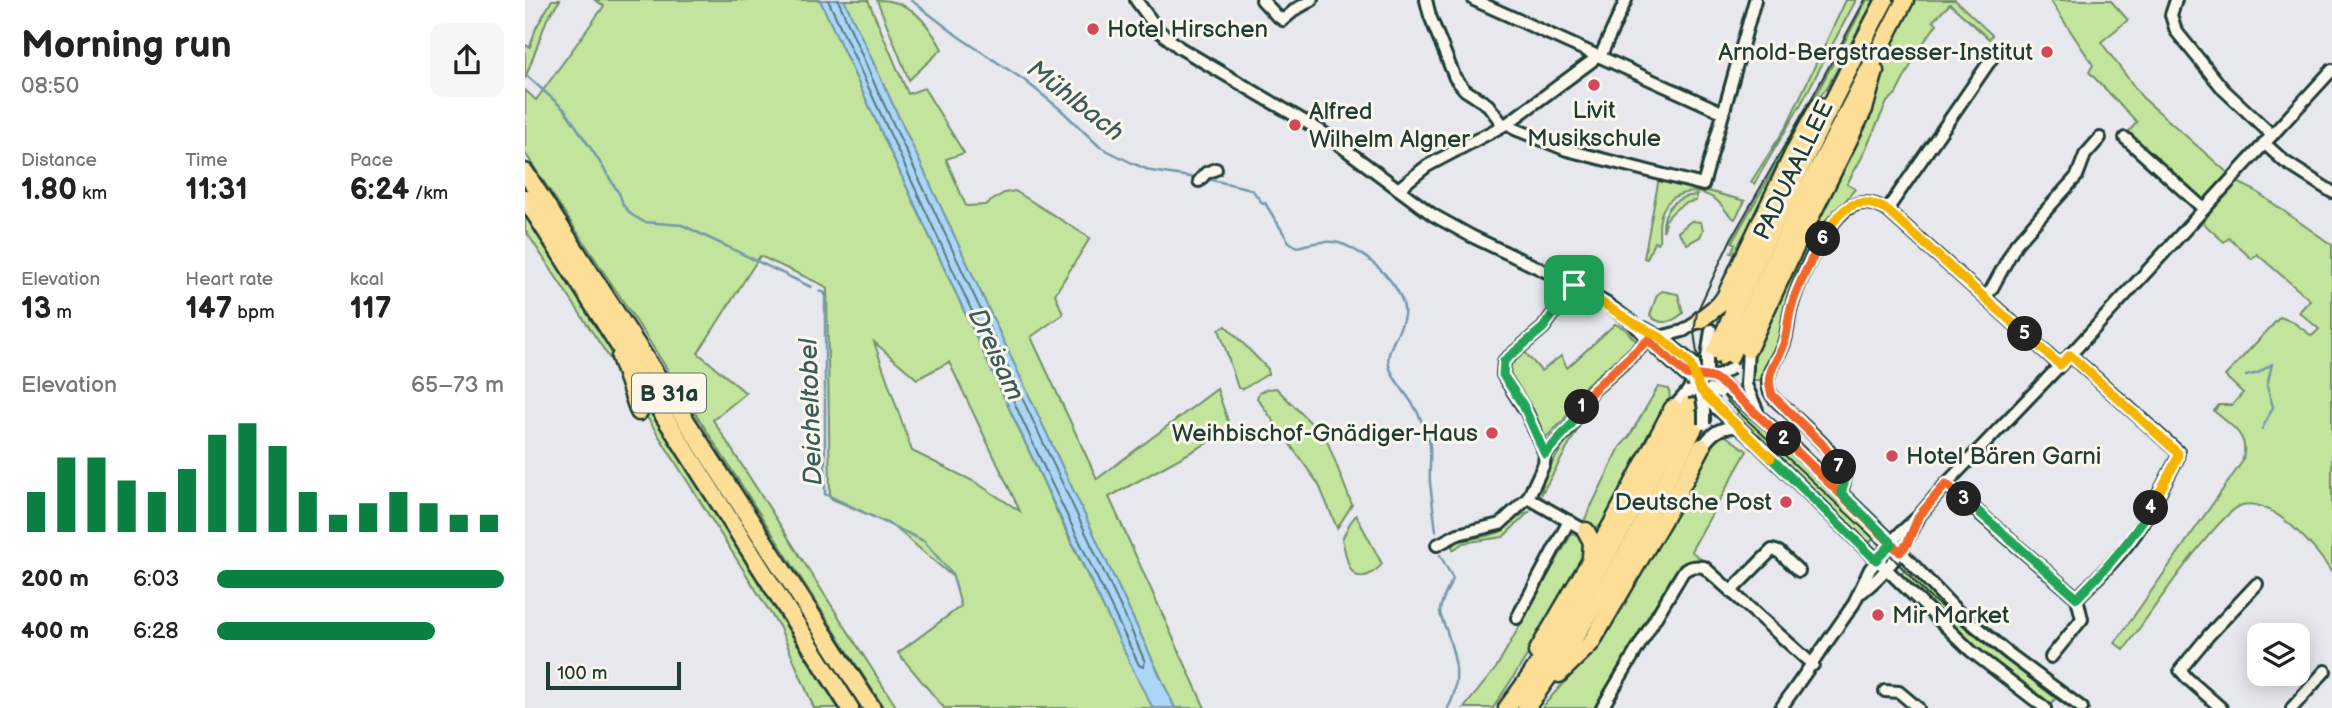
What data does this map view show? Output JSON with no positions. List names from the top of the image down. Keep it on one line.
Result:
{"streets":{"highway":["PADUAALLEE","B 31a"]},"water":["Mühlbach","Dreisam","Deicheltobel"],"places":["Hotel Hirschen","Arnold-Bergstraesser-Institut","Livit Musikschule","Alfred Wilhelm Algner","Weihbischof-Gnädiger-Haus","Hotel Bären Garni","Deutsche Post","Mir Market"],"scale_bar":"100 m","page":{"heading":["Morning run","08:50"],"stats":[["Distance","1.80 km"],["Time","11:31"],["Pace","6:24 /km"],["Elevation","13 m"],["Heart rate","147 bpm"],["kcal","117"]],"pins":["6","5","1","2","7","3","4"],"chart":["Elevation","65–73 m"],"list":[{"name":"200 m","note":"6:03"},{"name":"400 m","note":"6:28"}],"scale":"100 m"}}
